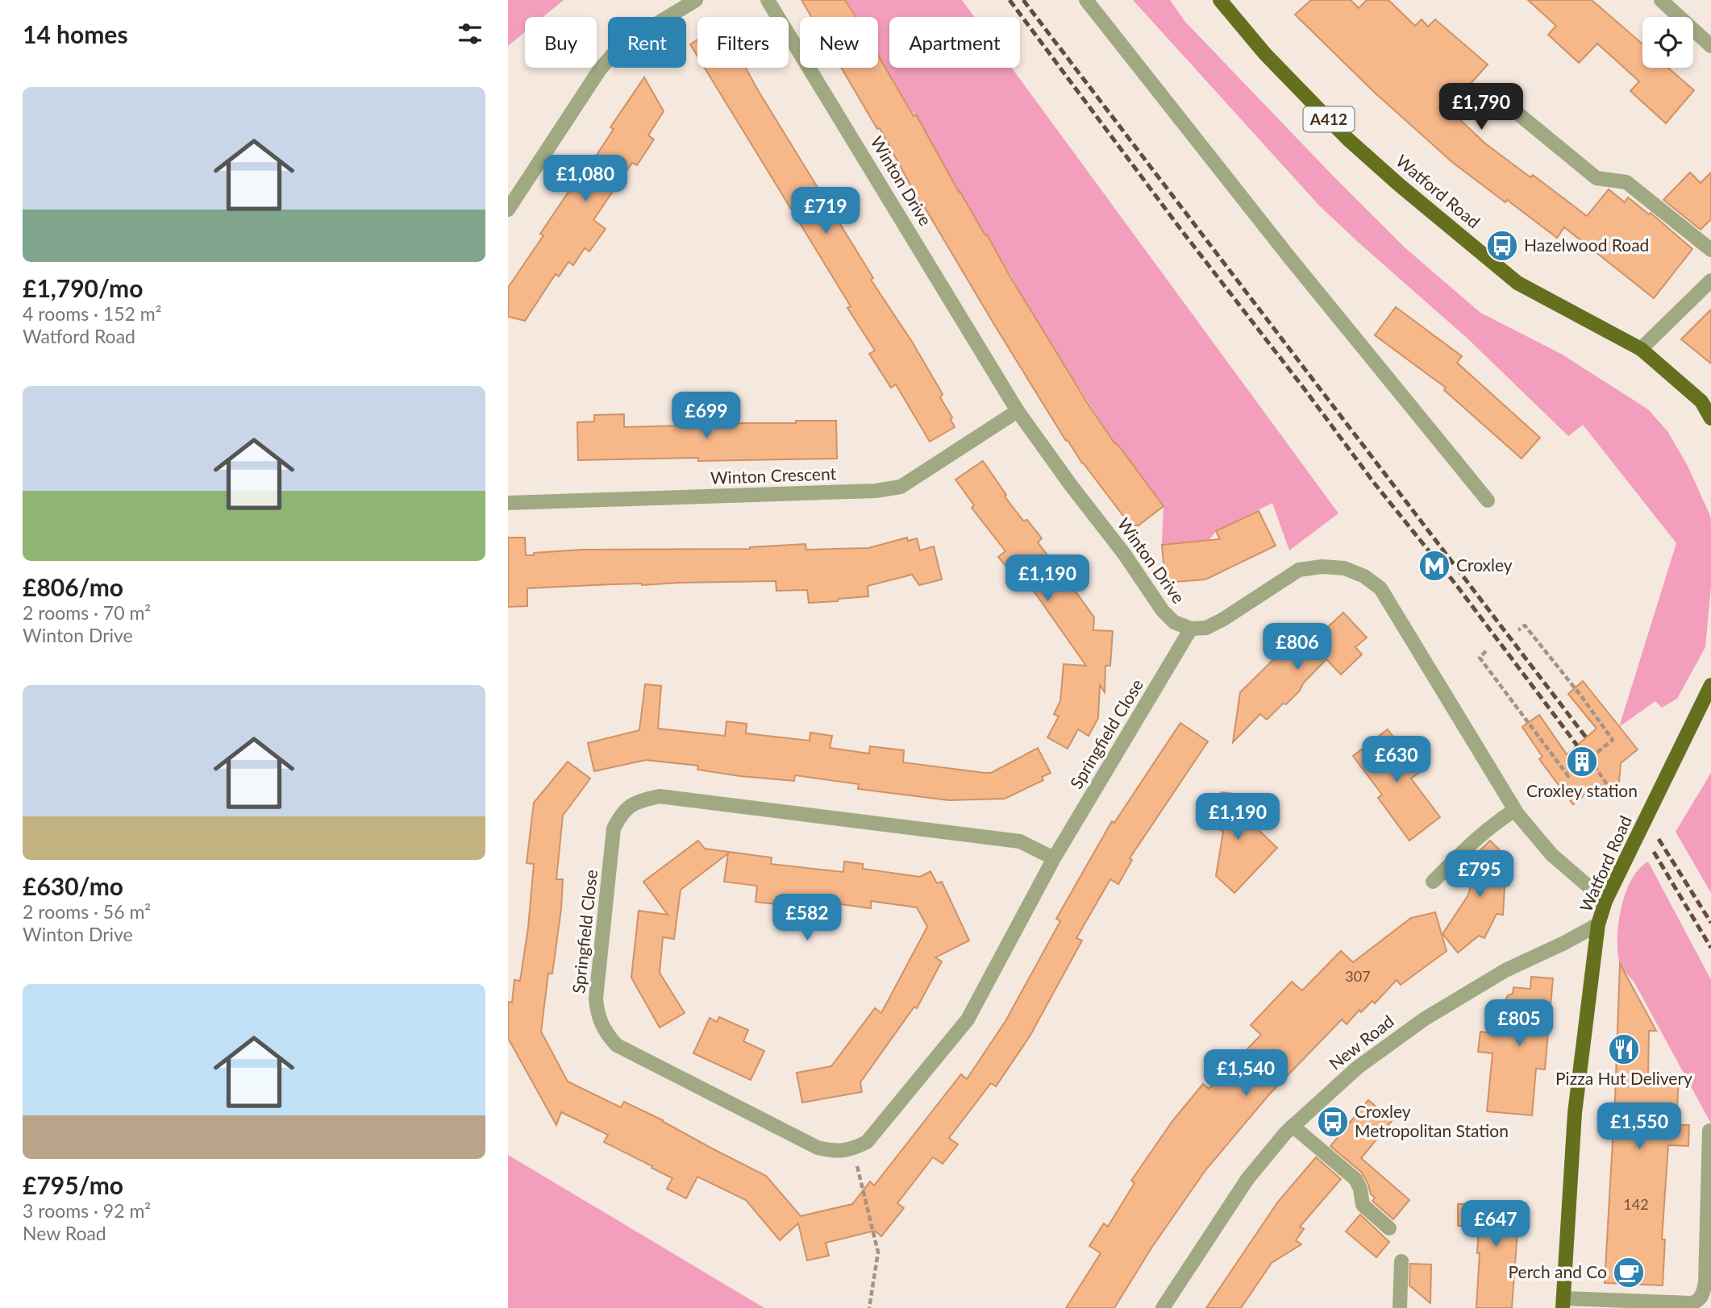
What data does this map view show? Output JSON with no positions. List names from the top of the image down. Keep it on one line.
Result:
{"streets":{"main road":["A412","Watford Road"],"street":["Winton Drive","Winton Crescent","Springfield Close","New Road"]},"crossings":[["Winton Drive","Winton Crescent"],["Winton Drive","Springfield Close"],["Watford Road","New Road"]],"places":{"bus stop":["Hazelwood Road","Croxley Metropolitan Station"],"metro station":["Croxley"],"building":["Croxley station"],"restaurant":["Pizza Hut Delivery"],"cafe":["Perch and Co"]},"house_numbers":["307","142"],"page":{"heading":"14 homes","chip":["Buy","Rent","Filters","New","Apartment"],"list":[{"name":"£1,790/mo","note":"4 rooms · 152 m² · Watford Road"},{"name":"£806/mo","note":"2 rooms · 70 m² · Winton Drive"},{"name":"£630/mo","note":"2 rooms · 56 m² · Winton Drive"},{"name":"£795/mo","note":"3 rooms · 92 m² · New Road"}],"price":["£1,790","£1,080","£719","£699","£1,190","£806","£630","£1,190","£795","£582","£805","£1,540","£1,550","£647"]}}
